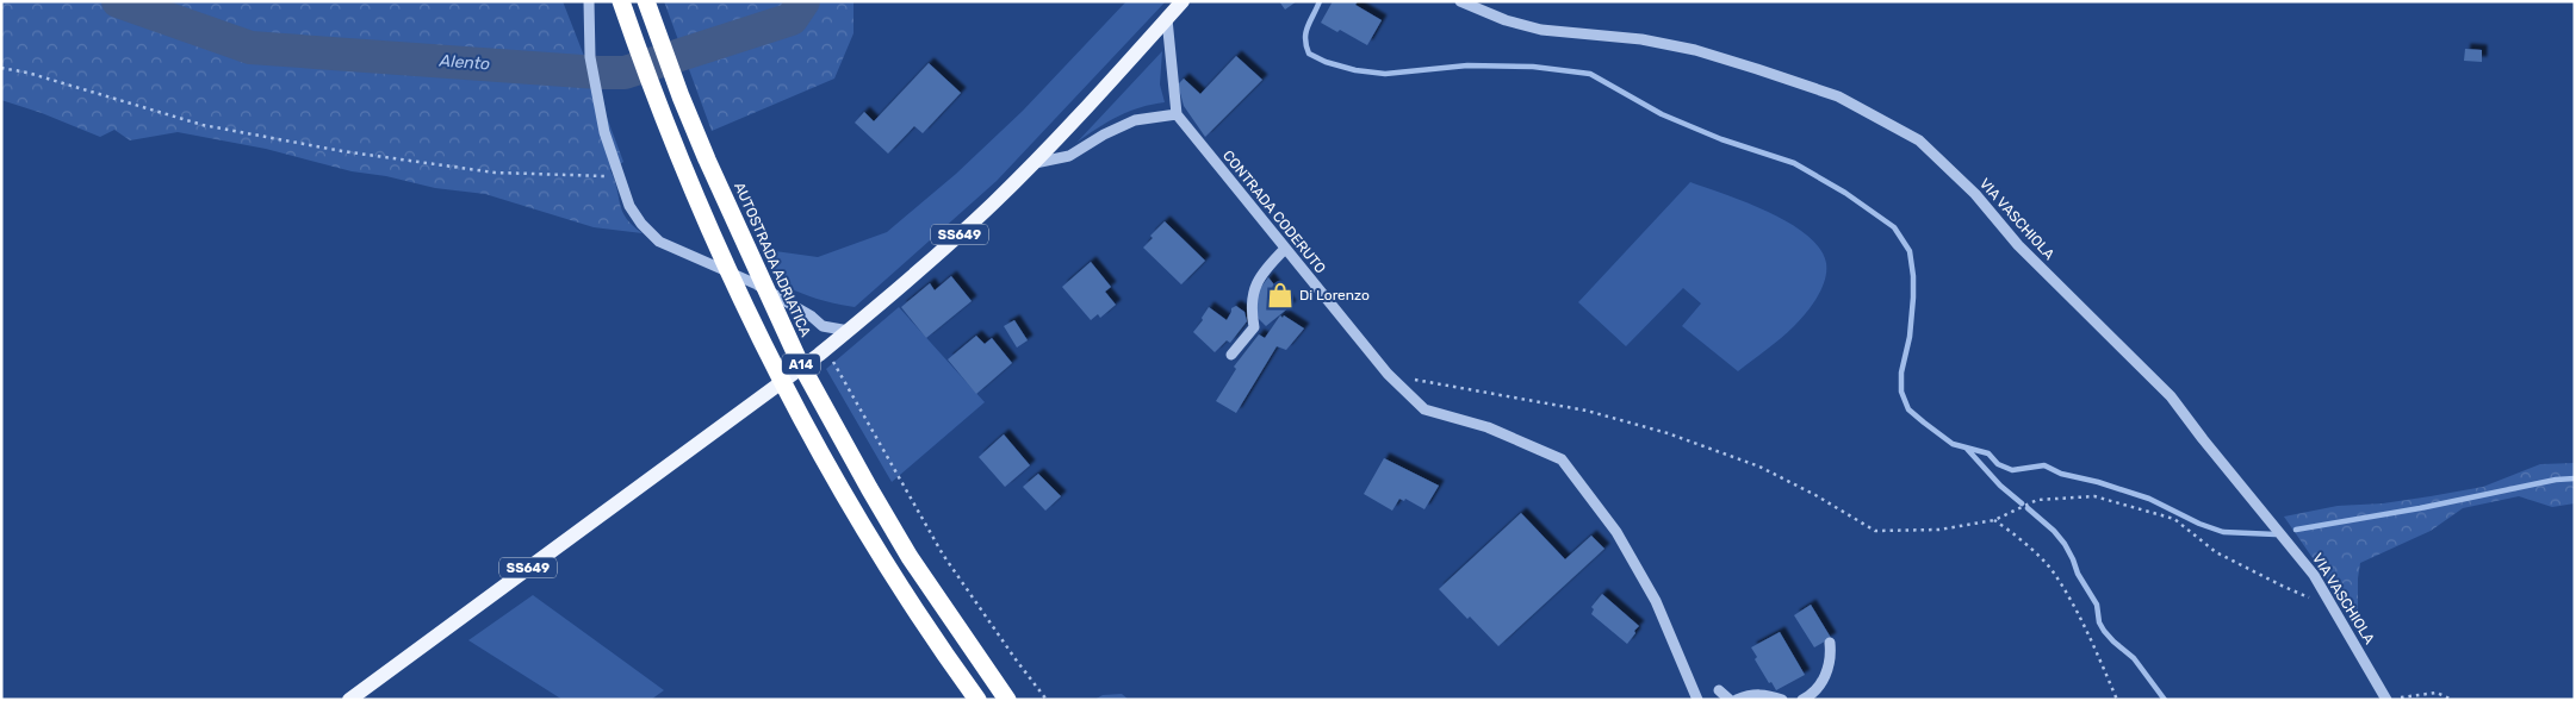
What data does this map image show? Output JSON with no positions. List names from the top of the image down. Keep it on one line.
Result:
{"streets":{"highway":["AUTOSTRADA ADRIATICA","A14"],"main road":["SS649"],"street":["CONTRADA CODERUTO","VIA VASCHIOLA"]},"water":["Alento"],"places":{"shop":["Di Lorenzo"]}}
